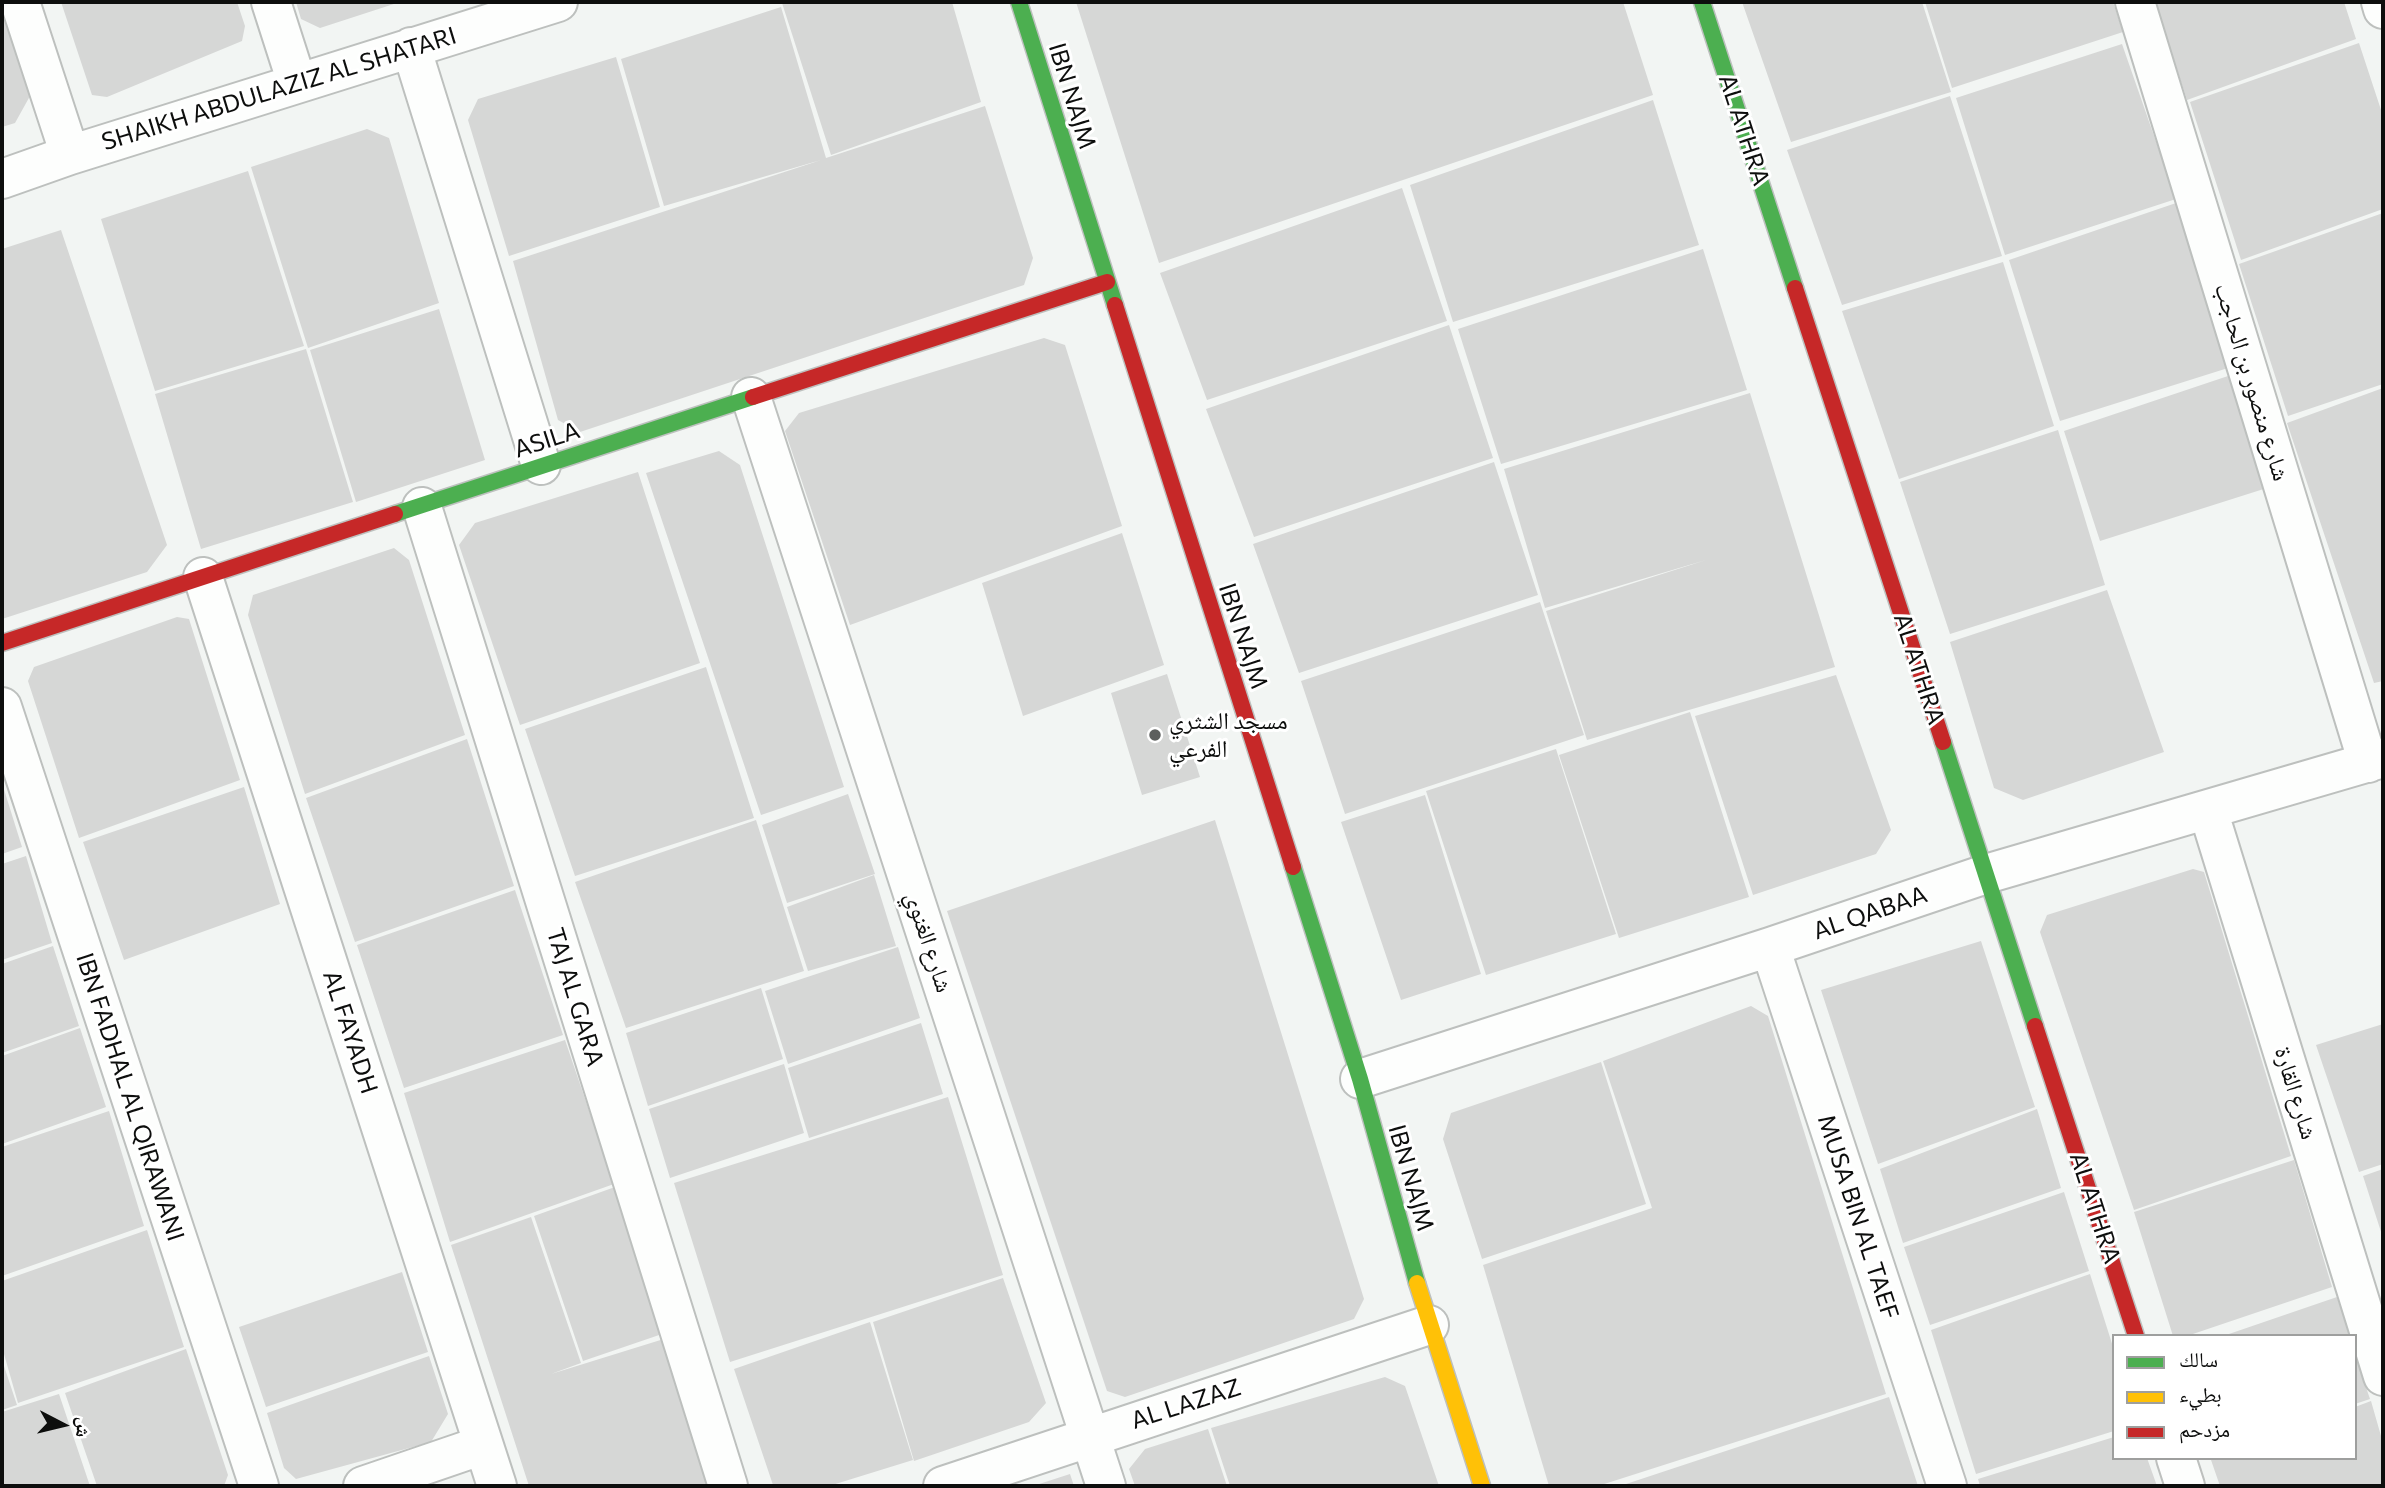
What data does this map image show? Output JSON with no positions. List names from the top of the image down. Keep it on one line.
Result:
{"streets":{"street":["SHAIKH ABDULAZIZ AL SHATARI","IBN NAJM","AL ATHRA","شارع منصور بن الحاجب","ASILA","AL QABAA","شارع الغنوي","TAJ AL GARA","AL FAYADH","شارع القارة","IBN FADHAL AL QIRAWANI","MUSA BIN AL TAEF","AL LAZAZ"]},"crossings":[["IBN NAJM","ASILA"],["IBN NAJM","AL QABAA"],["IBN NAJM","AL LAZAZ"],["AL ATHRA","AL QABAA"],["شارع منصور بن الحاجب","AL QABAA"],["ASILA","شارع الغنوي"],["ASILA","TAJ AL GARA"],["ASILA","AL FAYADH"],["AL QABAA","شارع القارة"],["AL QABAA","MUSA BIN AL TAEF"],["شارع الغنوي","AL LAZAZ"]],"places":["مسجد الشثري الفرعي"],"legend":["سالك","بطيء","مزدحم"],"north":"right"}
